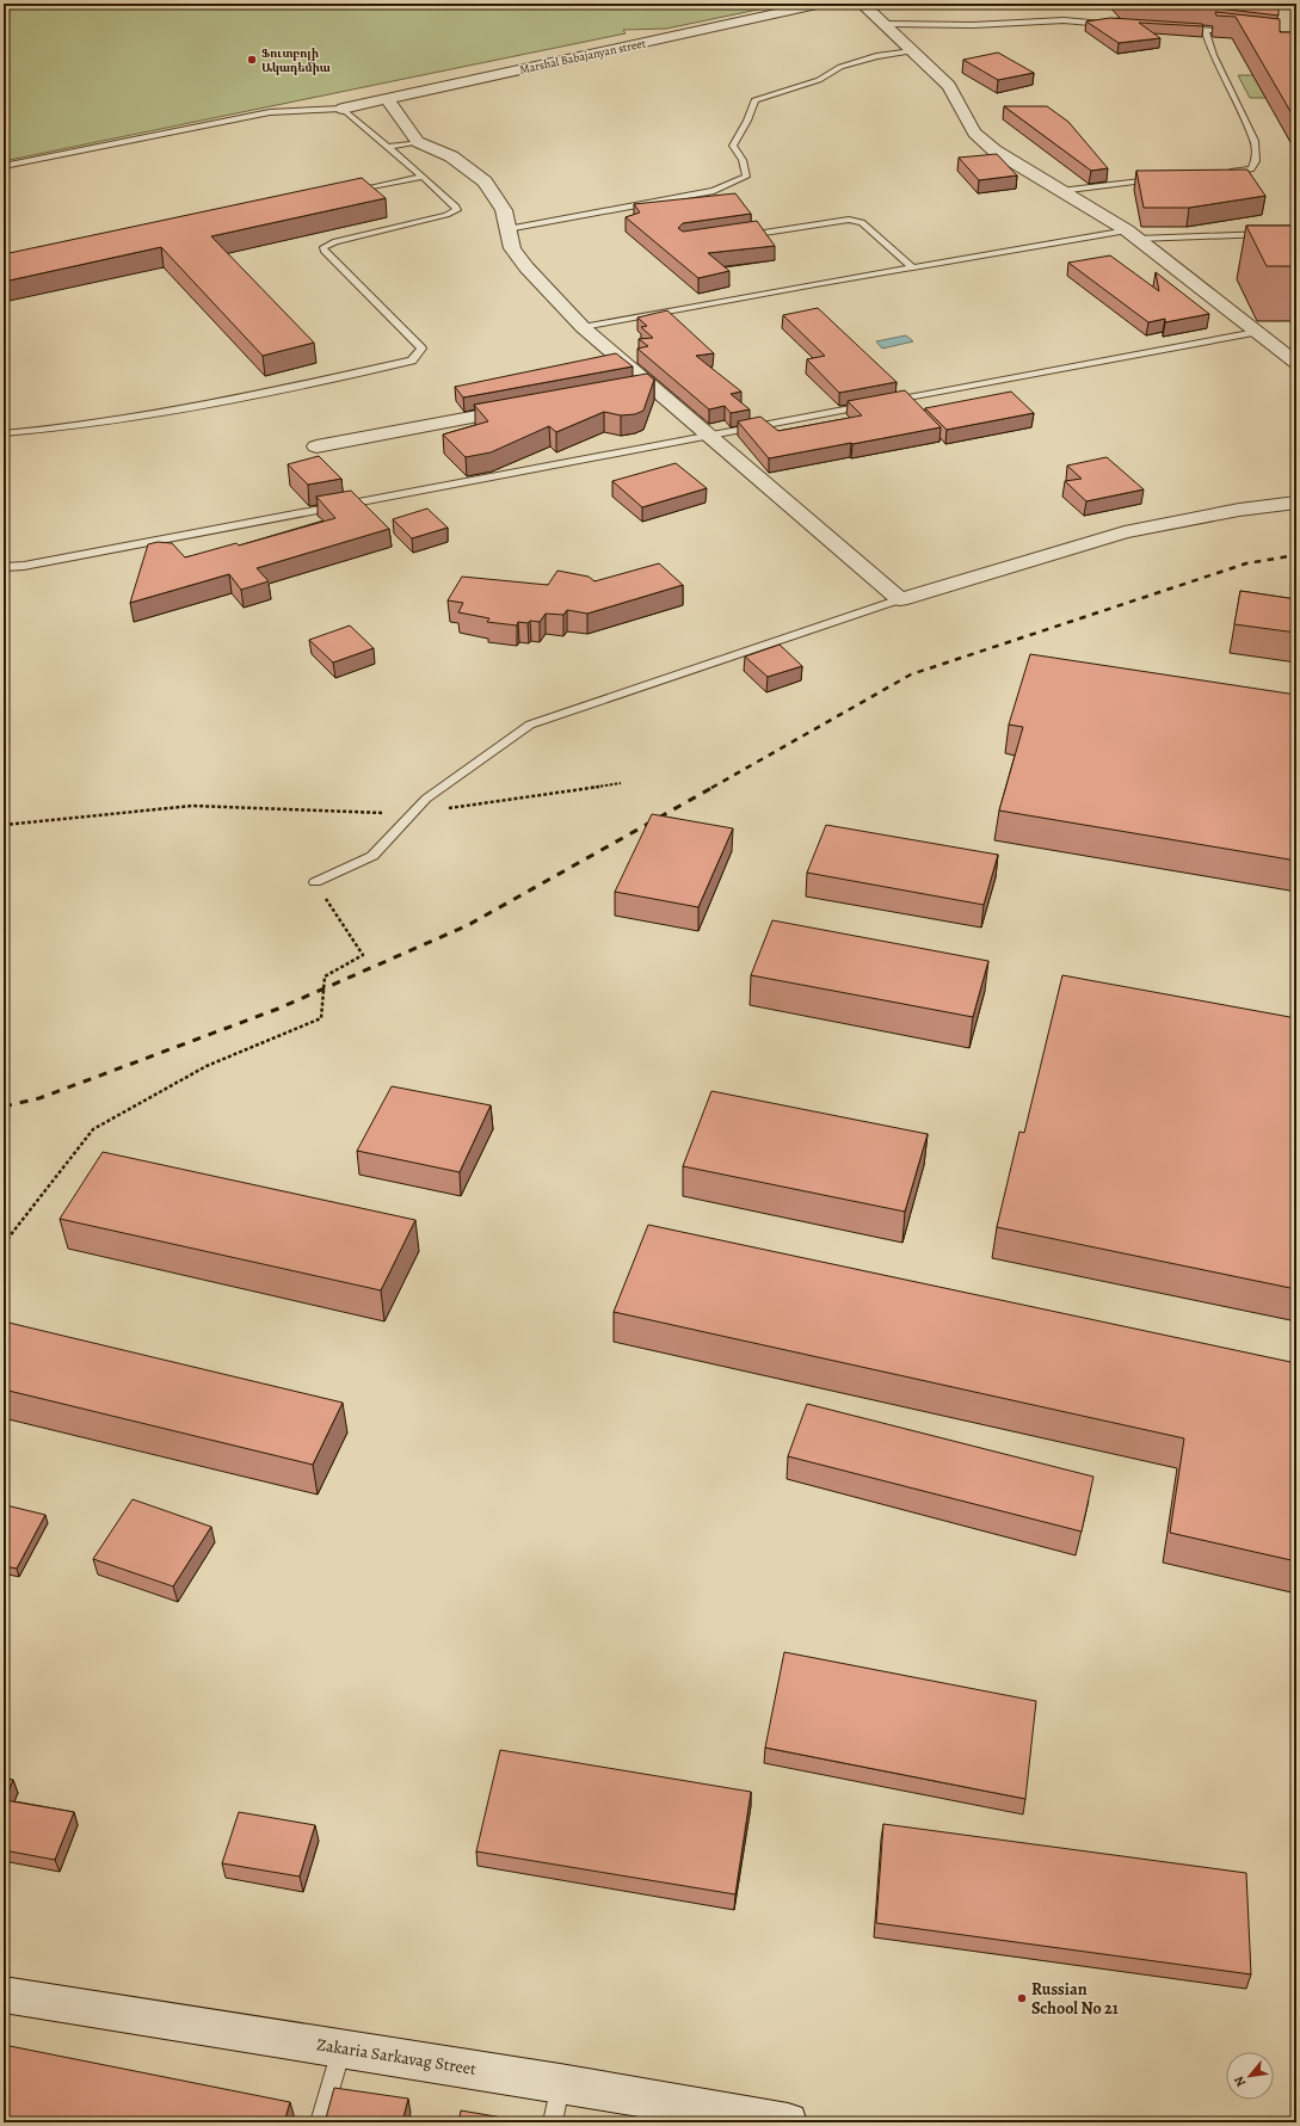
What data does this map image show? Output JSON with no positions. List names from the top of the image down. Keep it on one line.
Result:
{"streets":{"street":["Marshal Babajanyan street","Zakaria Sarkavag Street"]},"places":["Ֆուտբոլի Ակադեմիա","Russian School No 21"],"north":"bottom left"}
